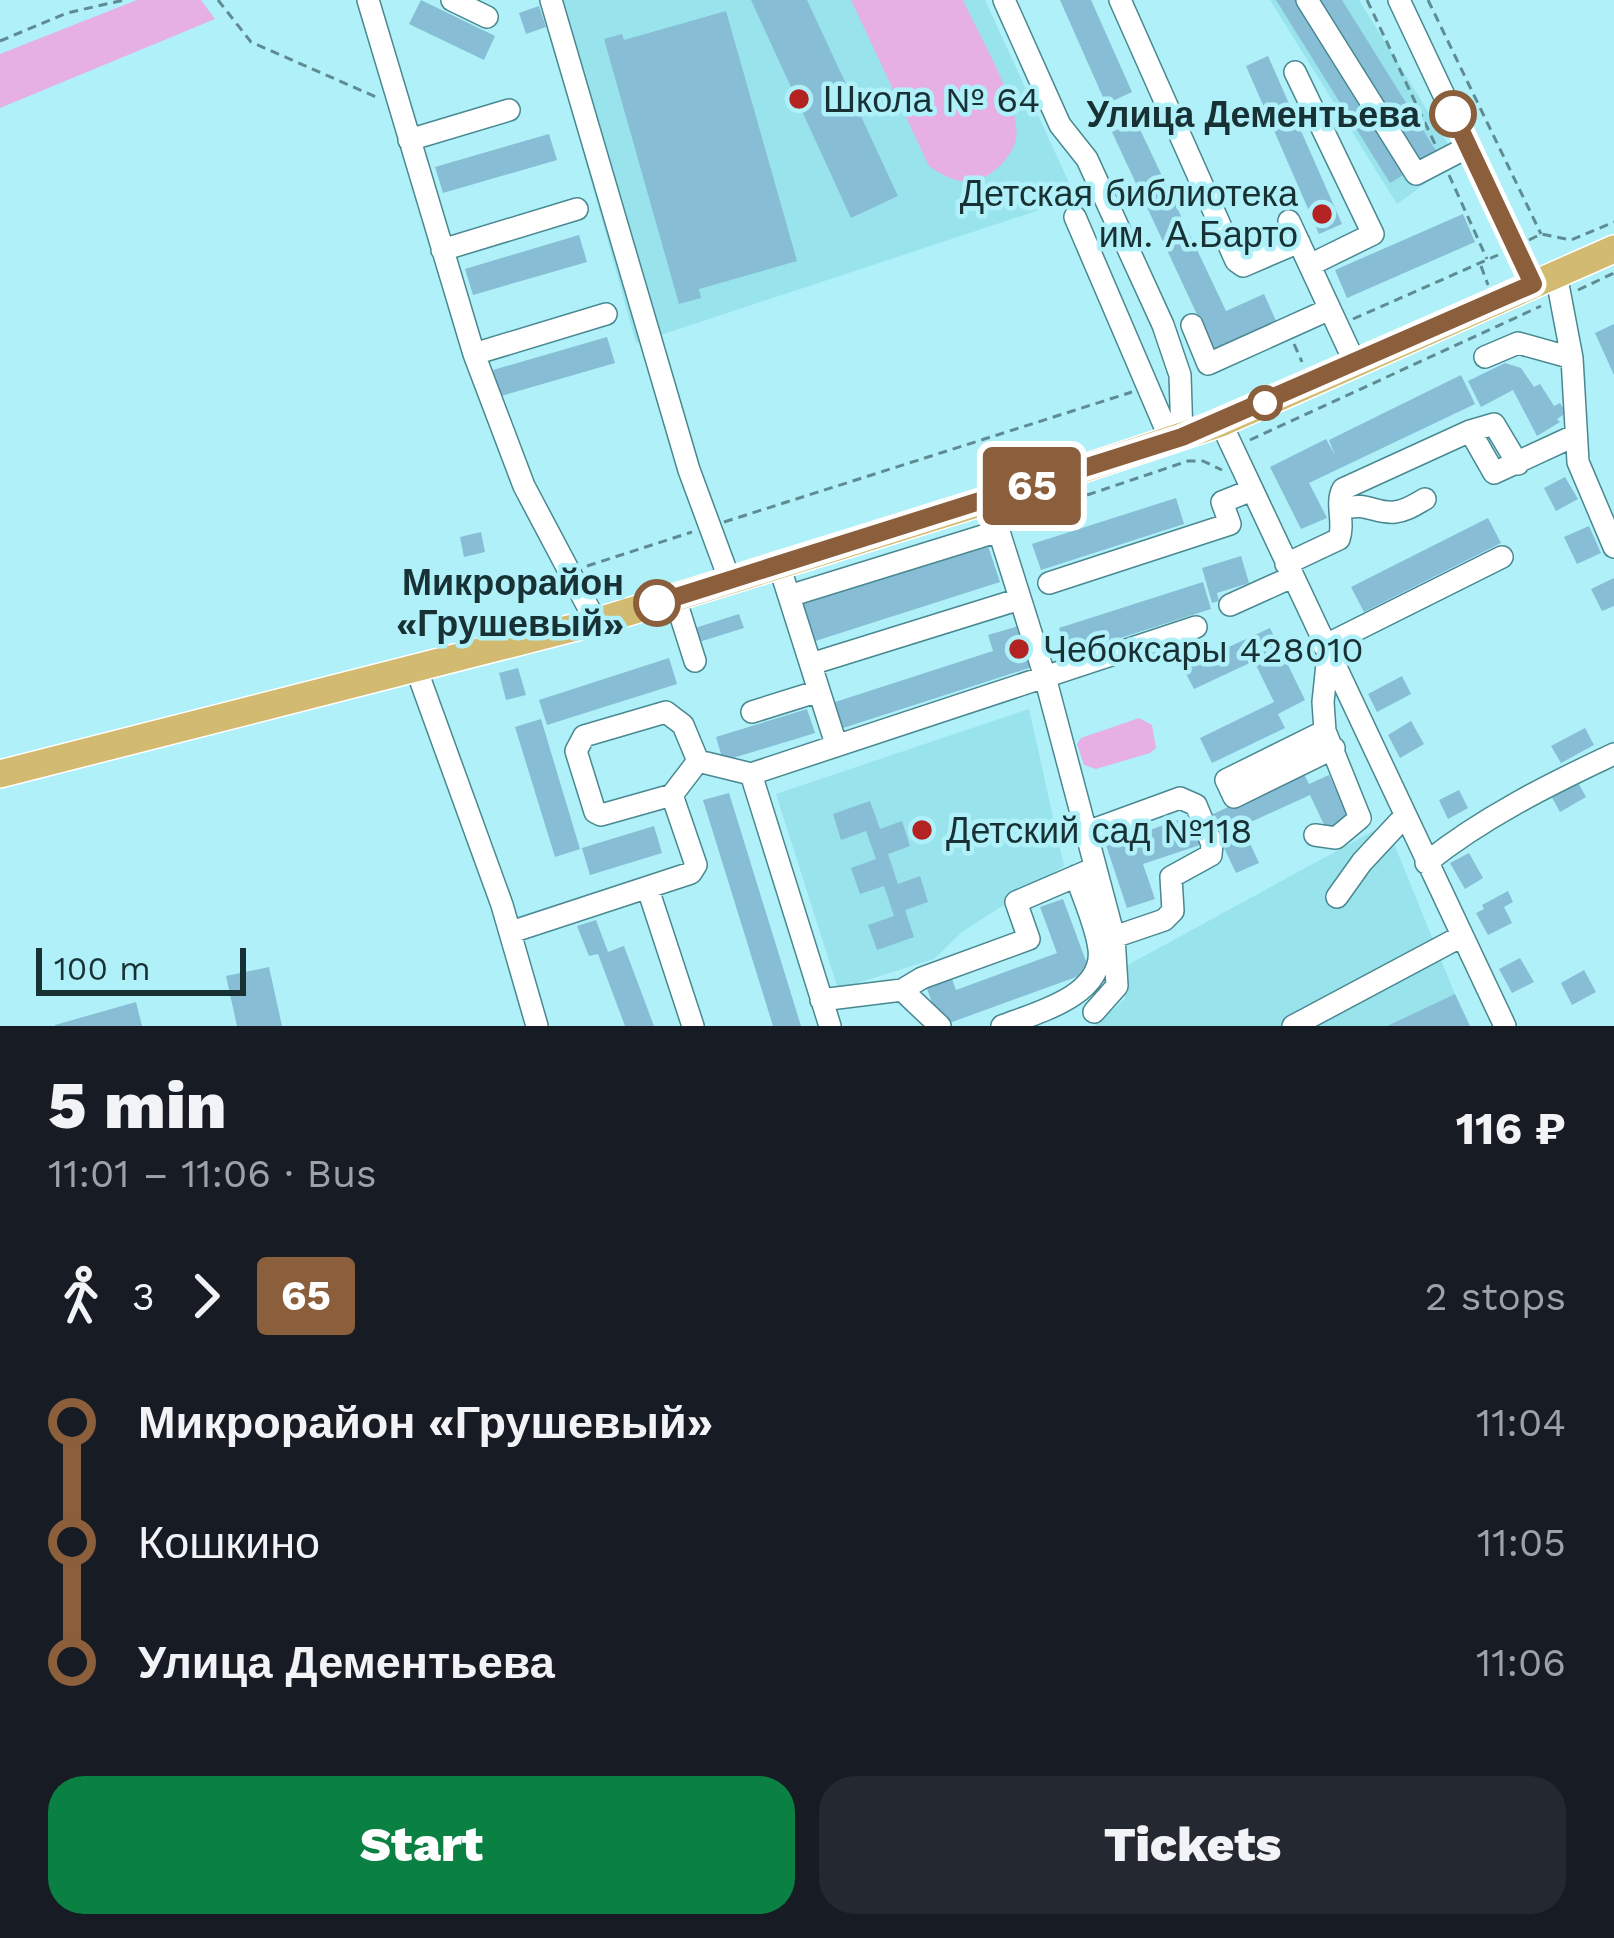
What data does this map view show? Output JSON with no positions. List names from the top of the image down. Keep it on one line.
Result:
{"places":["Школа № 64","Улица Дементьева","Детская библиотека им. А.Барто","Микрорайон «Грушевый»","Чебоксары 428010","Детский сад №118"],"lines":["bus line 65"],"scale_bar":"100 m","page":{"on_map":"65","scale":"100 m","heading":["5 min","11:01 – 11:06 · Bus","116 ₽"],"legs":["3","65","2 stops"],"list":[{"name":"Микрорайон «Грушевый»","value":"11:04"},{"name":"Кошкино","value":"11:05"},{"name":"Улица Дементьева","value":"11:06"}],"buttons":["Start","Tickets"]}}
